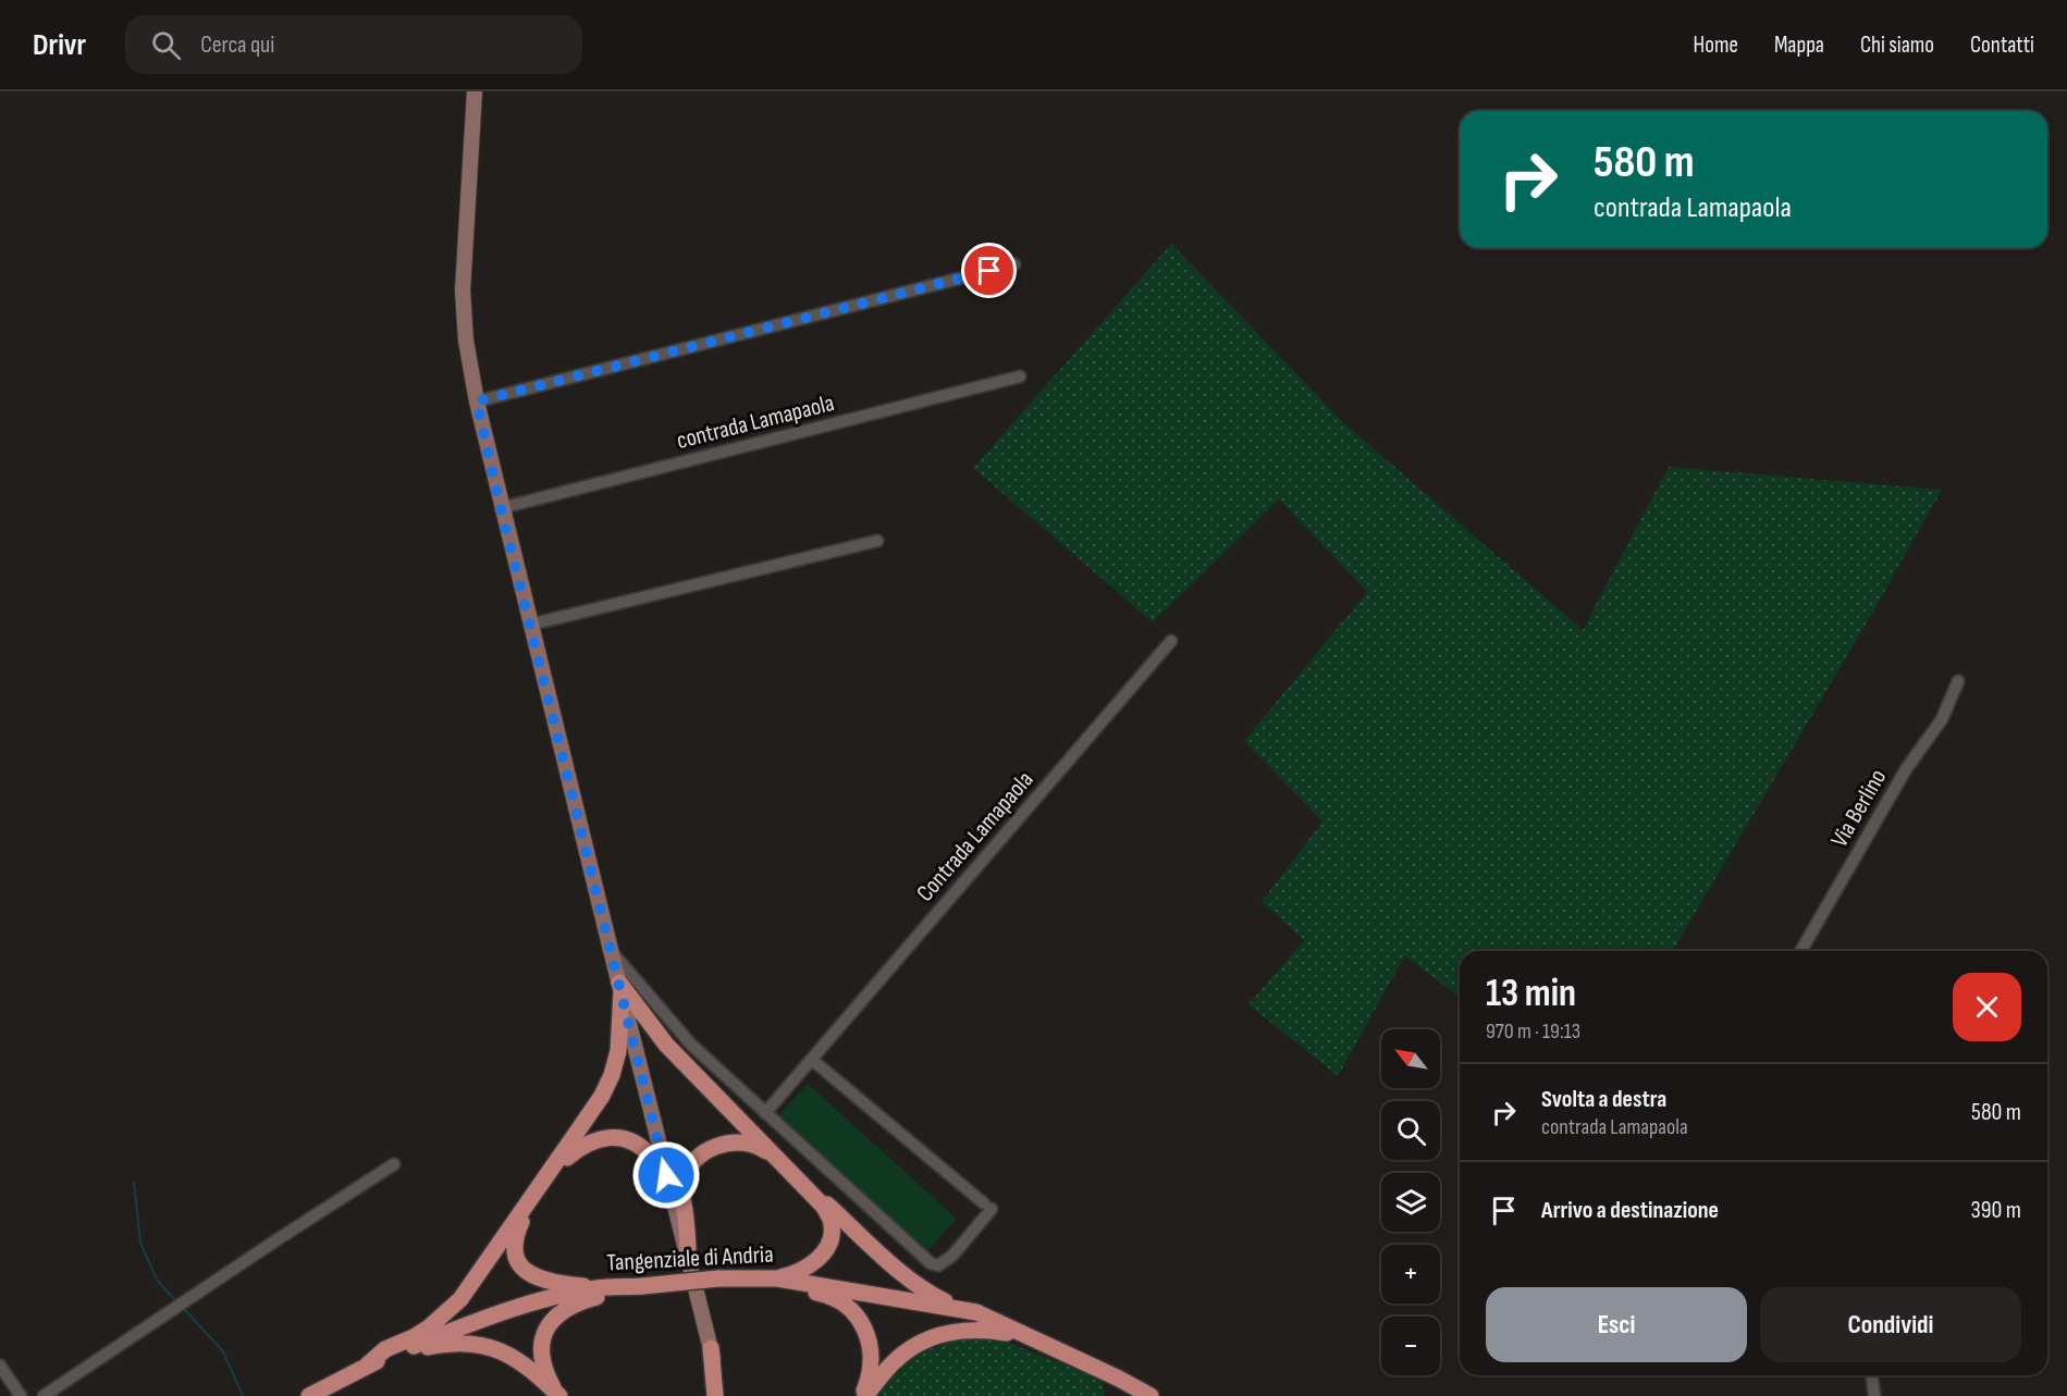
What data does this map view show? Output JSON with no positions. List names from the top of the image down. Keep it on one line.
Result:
{"streets":{"main road":["Tangenziale di Andria"],"street":["contrada Lamapaola","Via Berlino","Contrada Lamapaola"]},"north":"top left","page":{"header":"Drivr","search":"Cerca qui","nav":["Home","Mappa","Chi siamo","Contatti"],"turn":["580 m","contrada Lamapaola"],"heading":["13 min","970 m · 19:13"],"map_buttons":["+","−"],"list":[{"name":"Svolta a destra","note":"contrada Lamapaola","value":"580 m"},{"name":"Arrivo a destinazione","value":"390 m"}],"buttons":["Esci","Condividi"]}}
